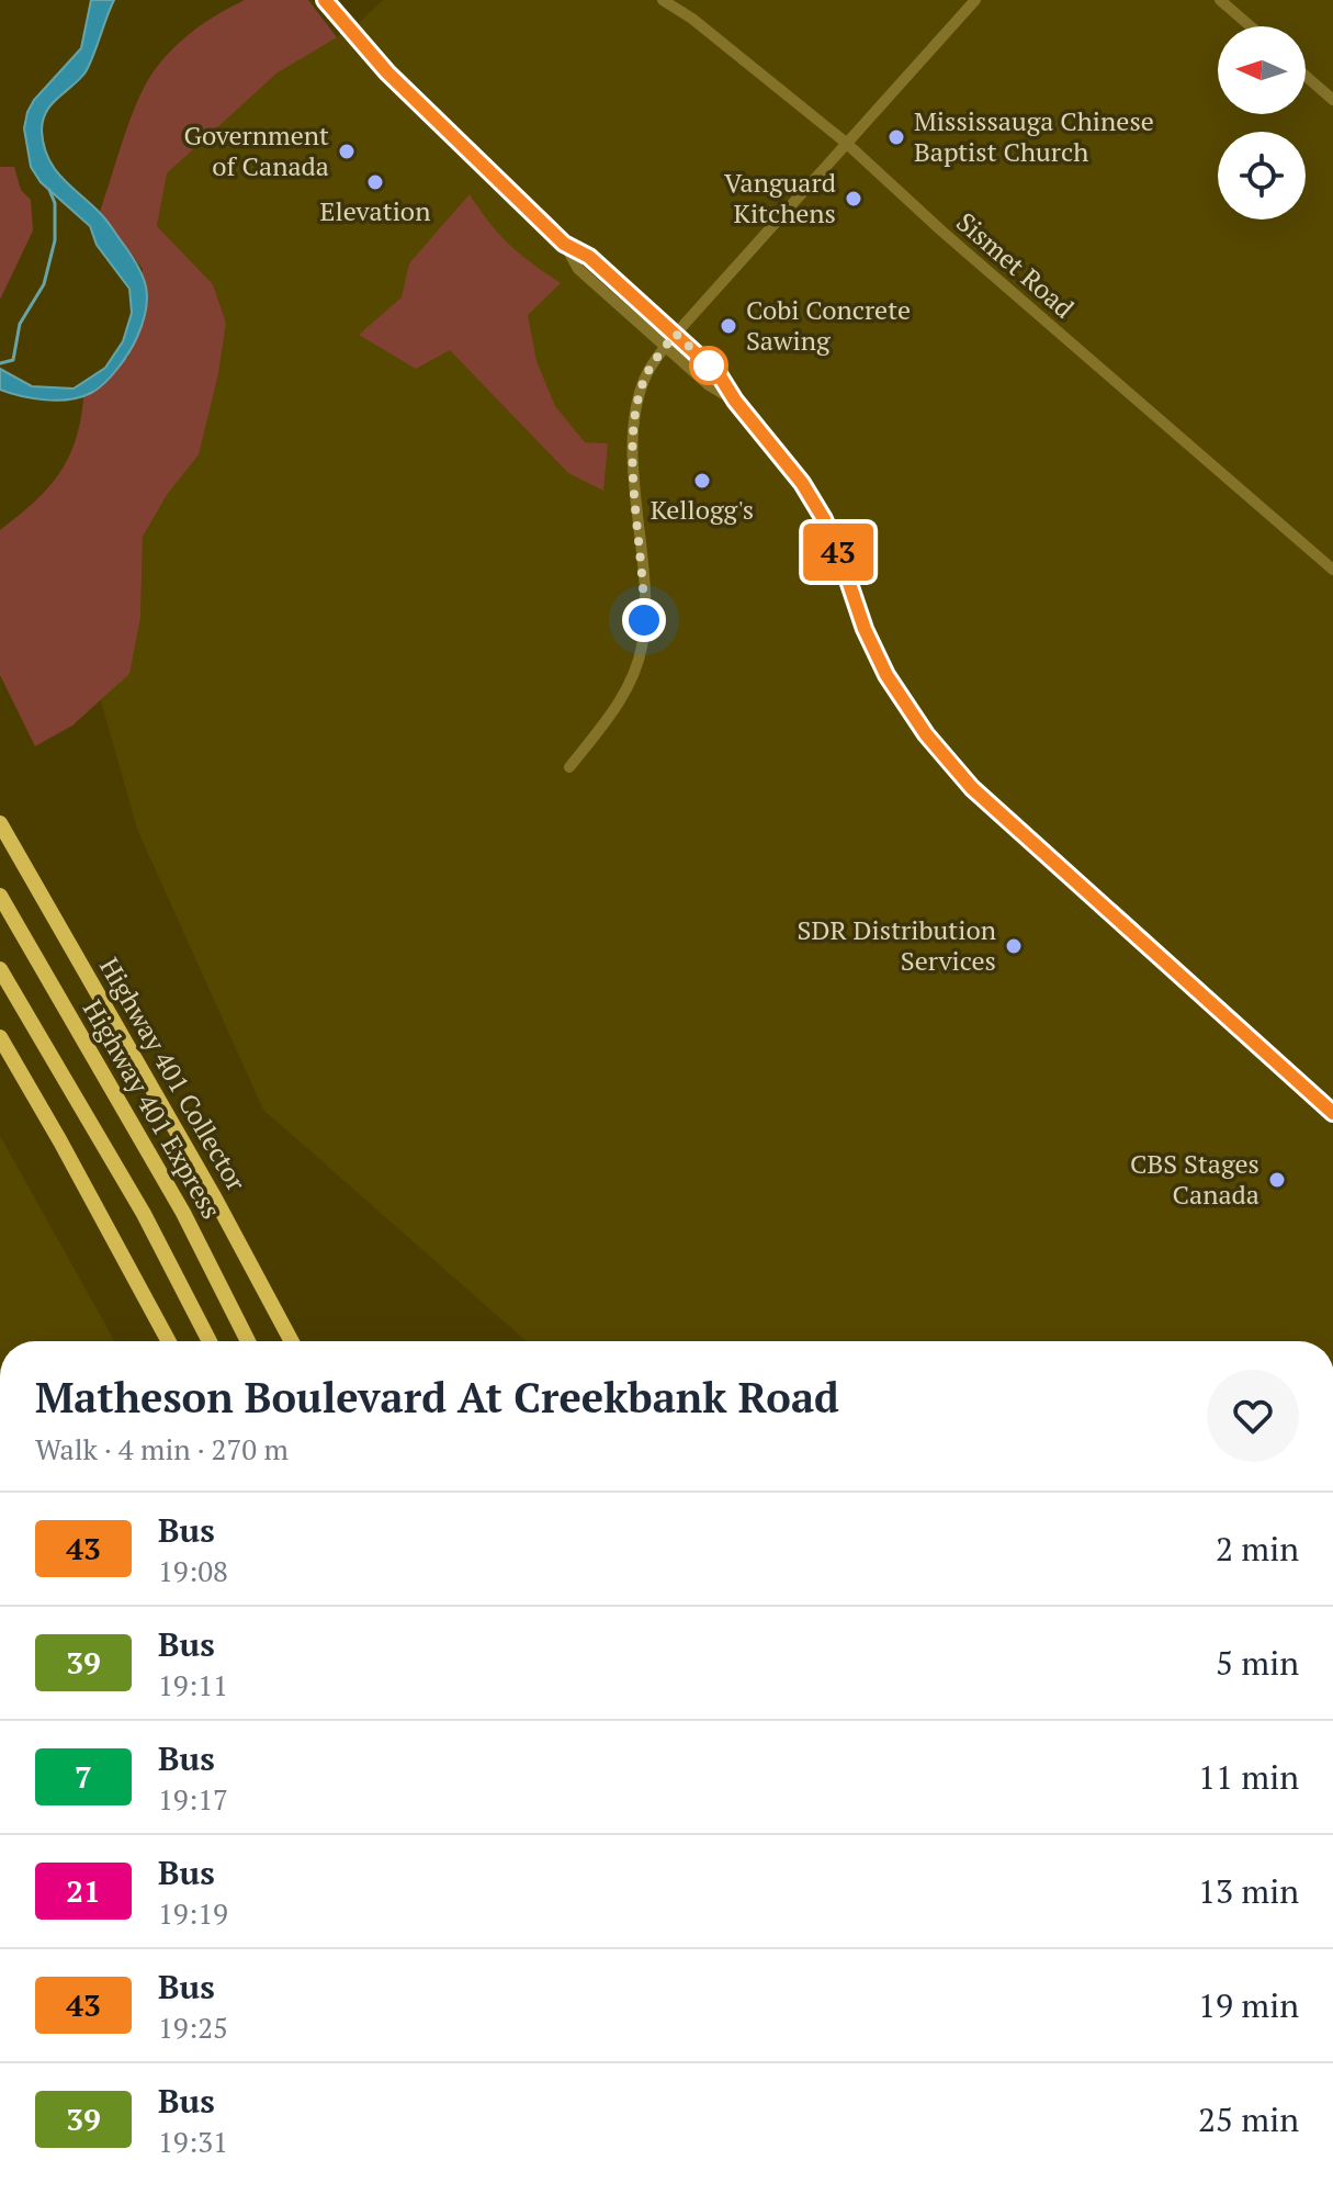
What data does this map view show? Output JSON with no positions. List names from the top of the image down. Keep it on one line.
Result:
{"streets":{"highway":["Highway 401 Collector","Highway 401 Express"],"street":["Sismet Road"]},"places":["Mississauga Chinese Baptist Church","Government of Canada","Elevation","Vanguard Kitchens","Cobi Concrete Sawing","Kellogg's","SDR Distribution Services","CBS Stages Canada"],"lines":["bus line 43"],"north":"left","page":{"on_map":"43","heading":["Matheson Boulevard At Creekbank Road","Walk · 4 min · 270 m"],"list":[{"mark":"43","name":"Bus","note":"19:08","value":"2 min"},{"mark":"39","name":"Bus","note":"19:11","value":"5 min"},{"mark":"7","name":"Bus","note":"19:17","value":"11 min"},{"mark":"21","name":"Bus","note":"19:19","value":"13 min"},{"mark":"43","name":"Bus","note":"19:25","value":"19 min"},{"mark":"39","name":"Bus","note":"19:31","value":"25 min"}]}}
